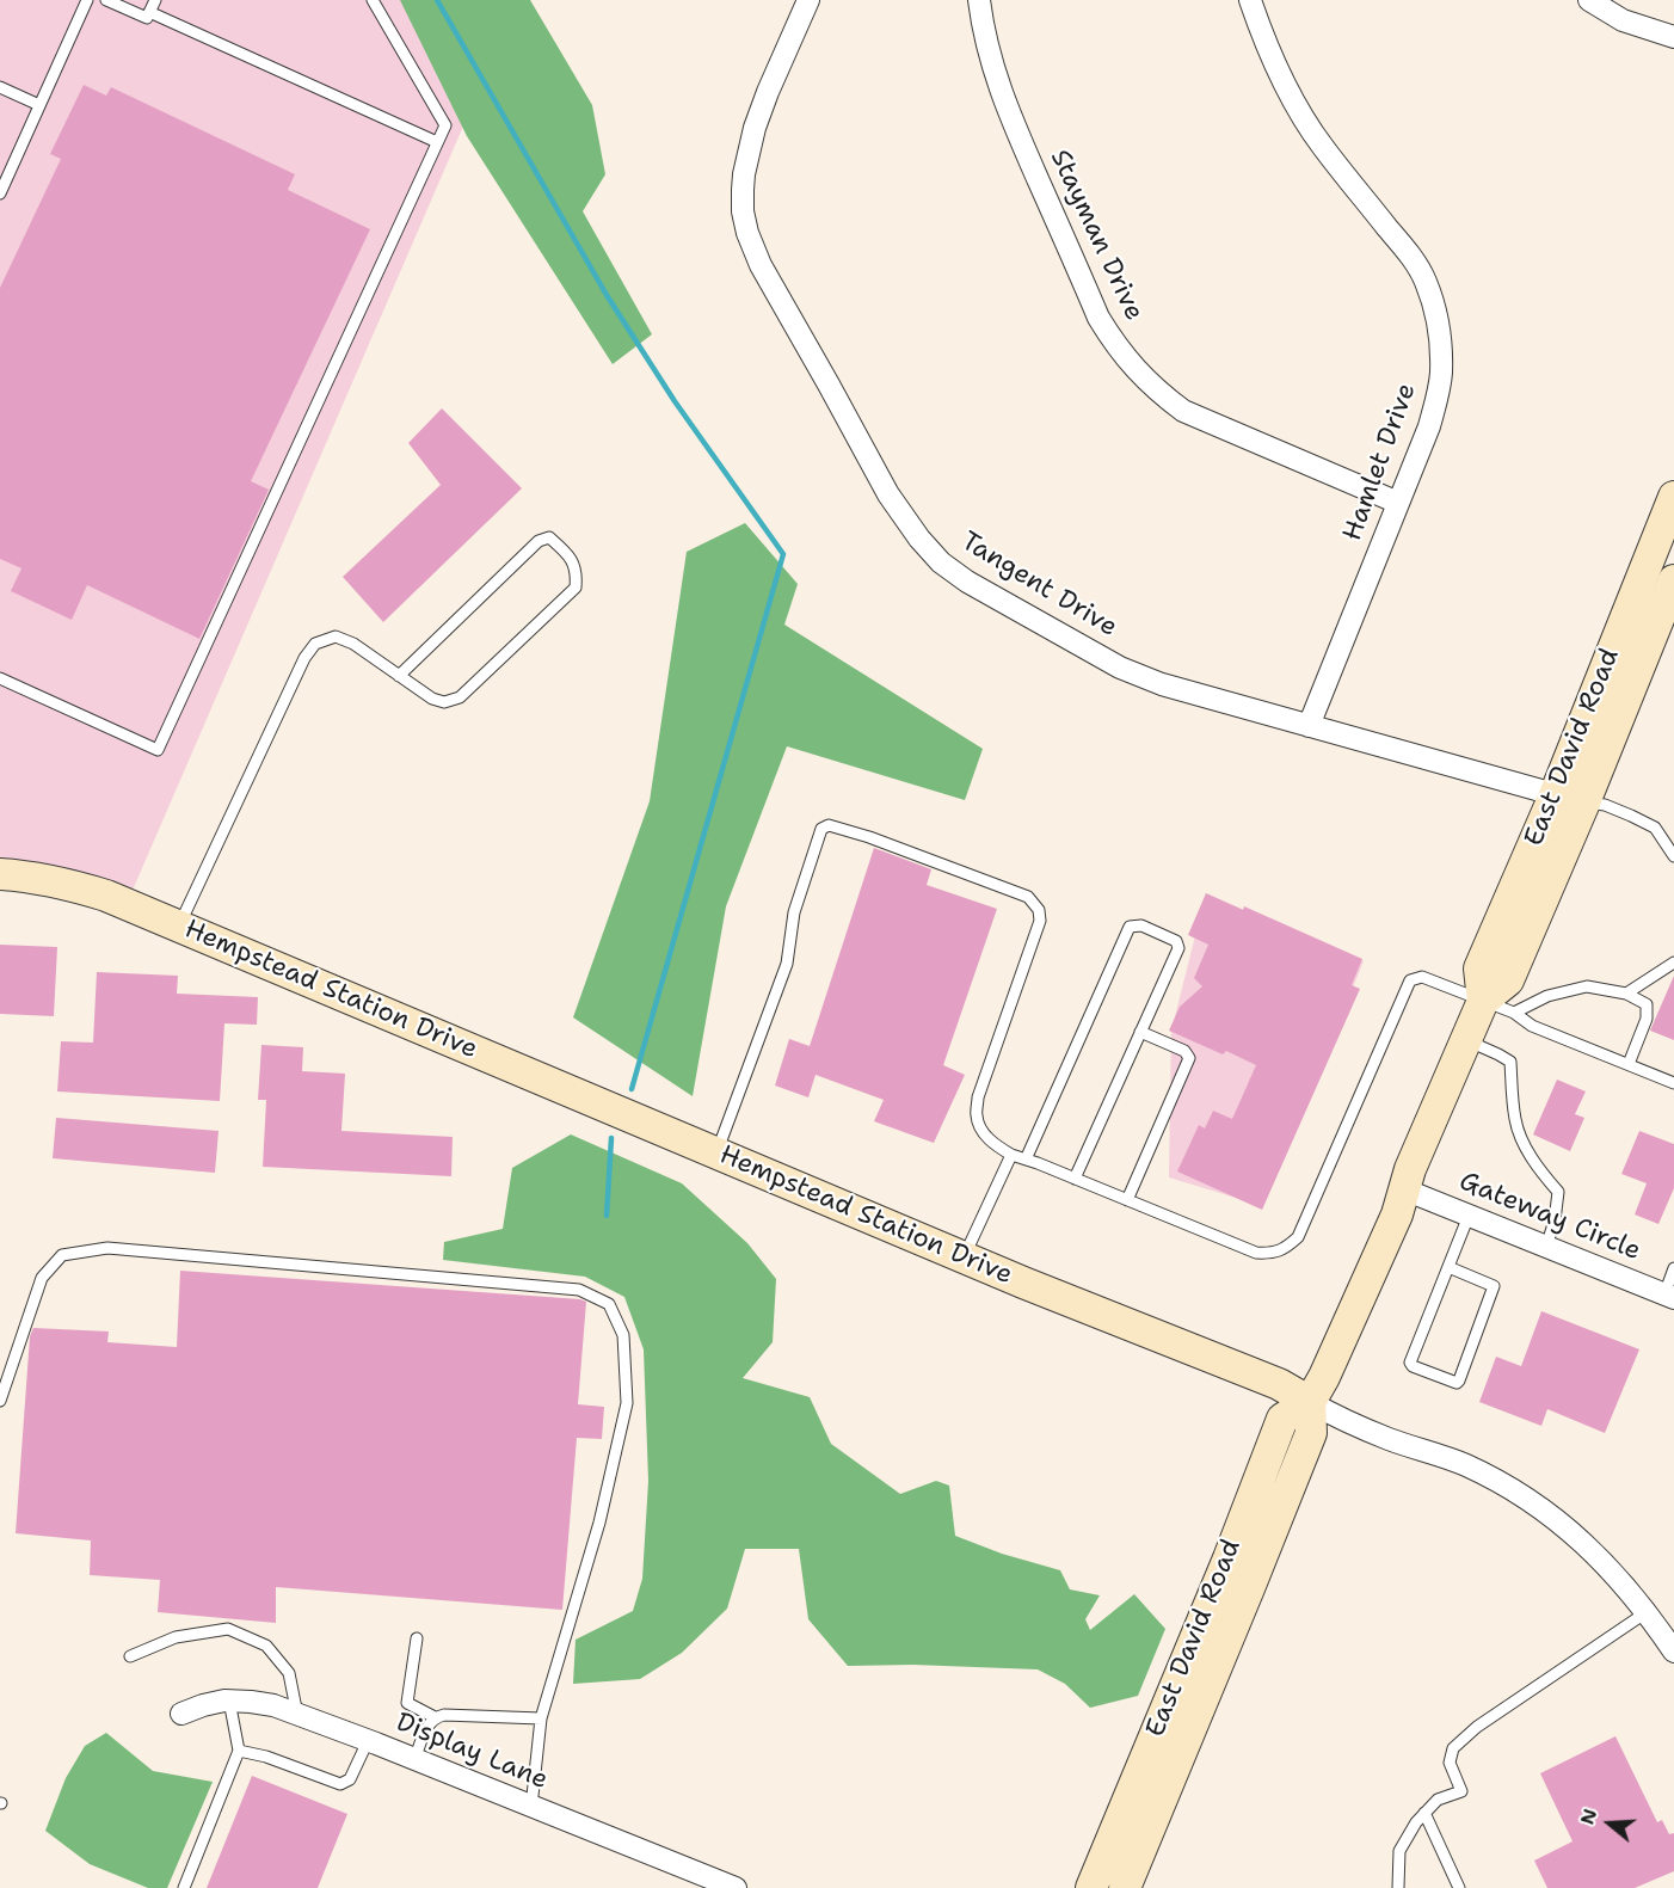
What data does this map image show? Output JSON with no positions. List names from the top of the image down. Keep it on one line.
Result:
{"streets":{"street":["Stayman Drive","Hamlet Drive","Tangent Drive","East David Road","Hempstead Station Drive","Gateway Circle","Display Lane"]},"crossings":[["Stayman Drive","Hamlet Drive"],["Hamlet Drive","Tangent Drive"],["Tangent Drive","East David Road"],["East David Road","Hempstead Station Drive"],["East David Road","Gateway Circle"]],"north":"left"}
